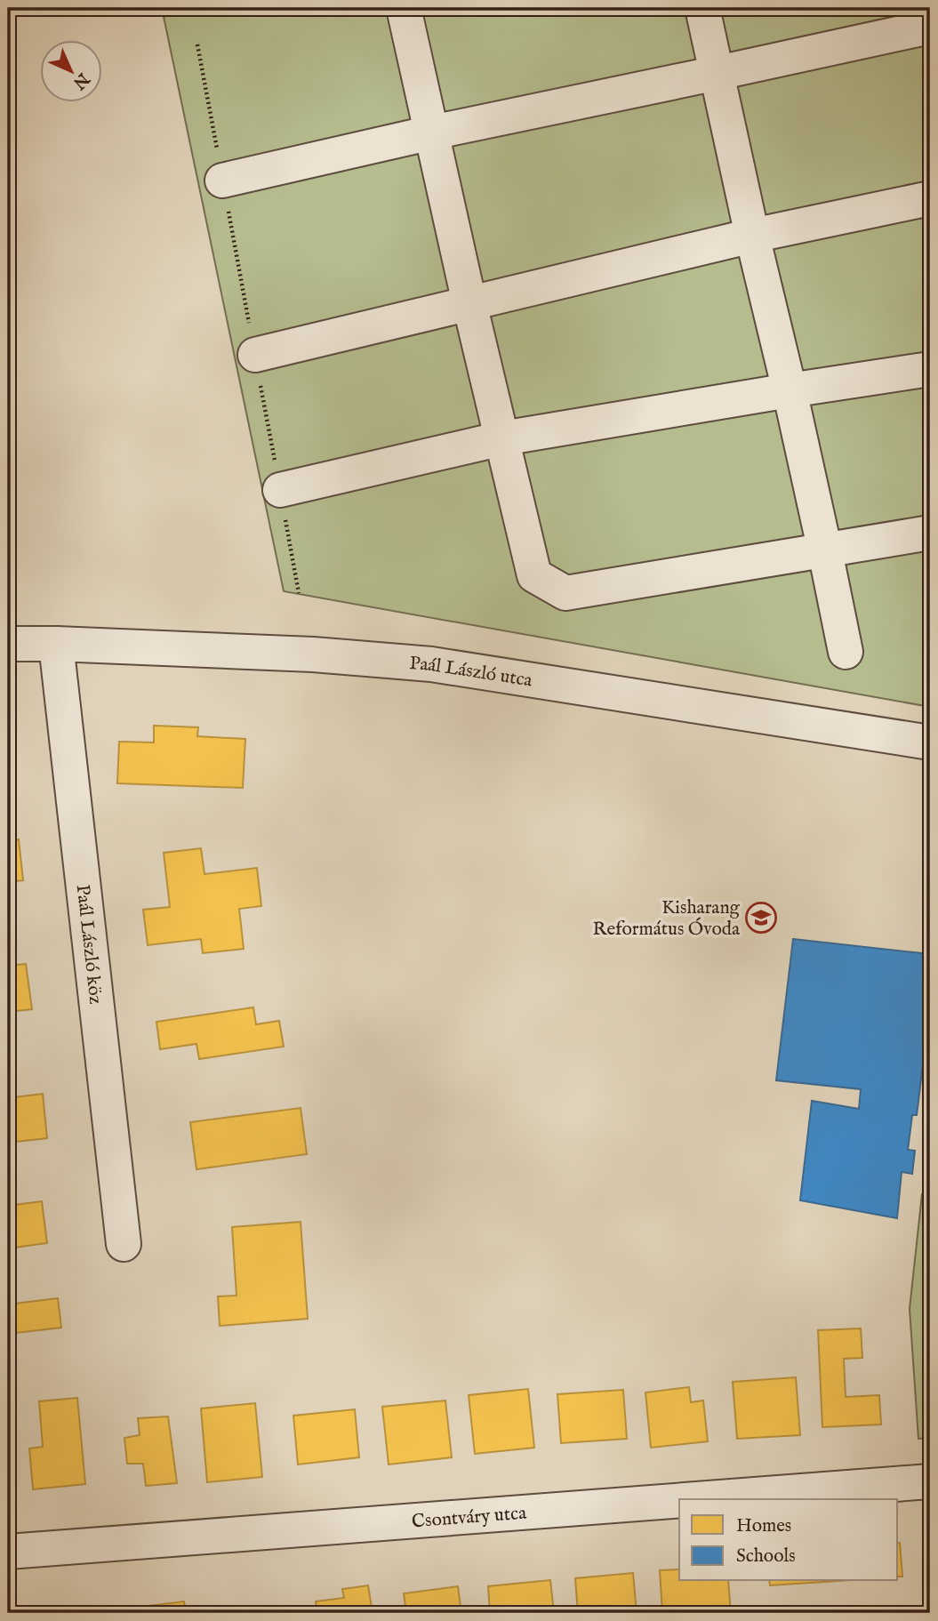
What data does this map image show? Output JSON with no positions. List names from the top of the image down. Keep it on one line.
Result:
{"streets":{"street":["Paál László utca","Paál László köz","Csontváry utca"]},"crossings":[["Paál László utca","Paál László köz"]],"places":{"school or university":["Kisharang Református Óvoda"]},"legend":["Homes","Schools"],"north":"bottom right"}
